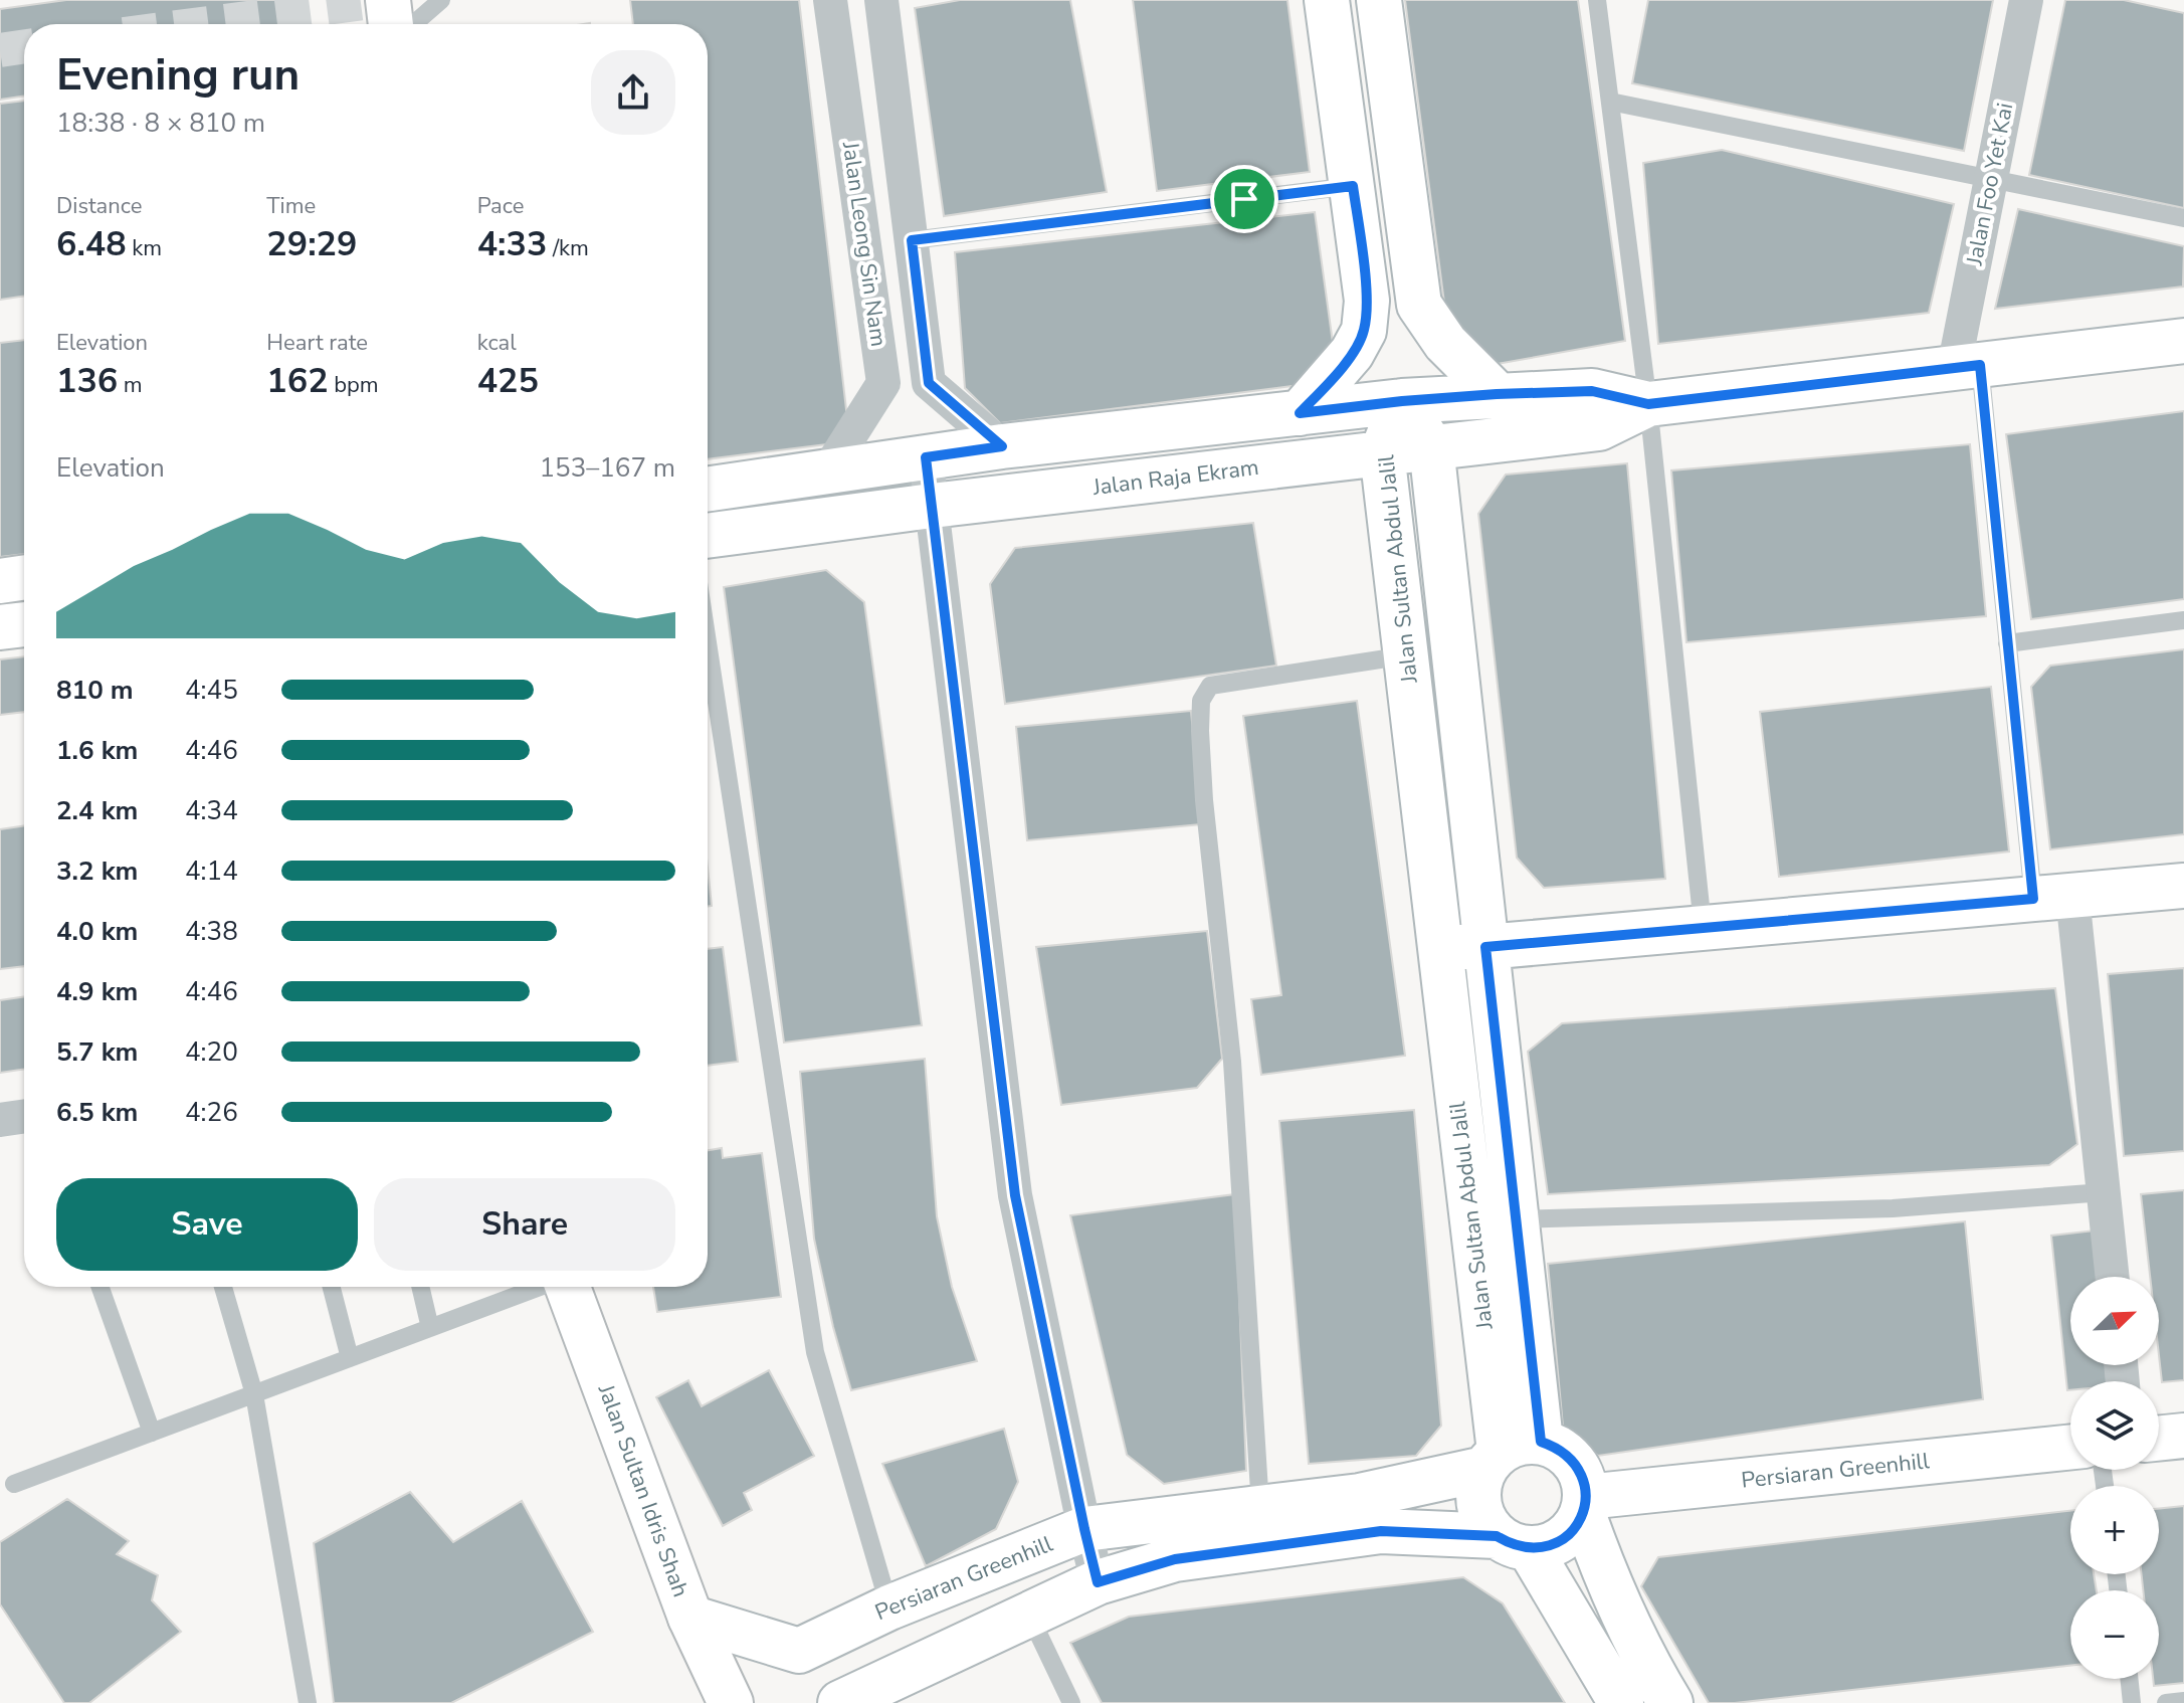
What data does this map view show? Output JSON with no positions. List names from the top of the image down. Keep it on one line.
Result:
{"streets":{"main road":["Jalan Raja Ekram","Jalan Sultan Abdul Jalil","Persiaran Greenhill","Jalan Sultan Idris Shah"],"street":["Jalan Foo Yet Kai","Jalan Leong Sin Nam"]},"crossings":[["Jalan Foo Yet Kai","Jalan Raja Ekram"],["Jalan Leong Sin Nam","Jalan Raja Ekram"],["Jalan Raja Ekram","Jalan Sultan Abdul Jalil"],["Jalan Sultan Abdul Jalil","Persiaran Greenhill"],["Persiaran Greenhill","Jalan Sultan Idris Shah"]],"north":"top right","page":{"heading":["Evening run","18:38 · 8 × 810 m"],"stats":[["Distance","6.48 km"],["Time","29:29"],["Pace","4:33 /km"],["Elevation","136 m"],["Heart rate","162 bpm"],["kcal","425"]],"chart":["Elevation","153–167 m"],"list":[{"name":"810 m","note":"4:45"},{"name":"1.6 km","note":"4:46"},{"name":"2.4 km","note":"4:34"},{"name":"3.2 km","note":"4:14"},{"name":"4.0 km","note":"4:38"},{"name":"4.9 km","note":"4:46"},{"name":"5.7 km","note":"4:20"},{"name":"6.5 km","note":"4:26"}],"buttons":["Save","Share"],"map_buttons":["+","−"]}}
